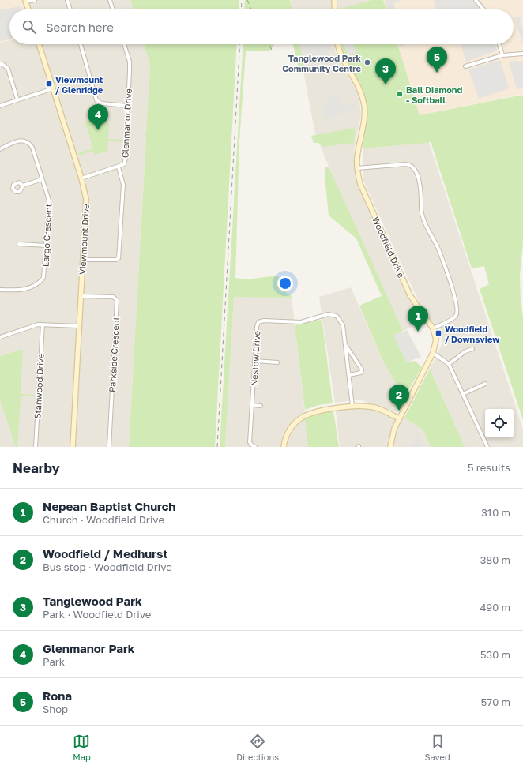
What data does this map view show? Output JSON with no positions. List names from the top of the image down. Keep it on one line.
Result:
{"streets":{"street":["Glenmanor Drive","Largo Crescent","Viewmount Drive","Woodfield Drive","Parkside Crescent","Nestow Drive","Stanwood Drive"]},"crossings":[["Glenmanor Drive","Viewmount Drive"],["Viewmount Drive","Parkside Crescent"]],"places":{"other":["Tanglewood Park Community Centre","Ball Diamond - Softball"],"transit":["Viewmount / Glenridge","Woodfield / Downsview"]},"page":{"search":"Search here","pins":["5","3","4","1","2"],"heading":["Nearby","5 results"],"list":[{"mark":"1","name":"Nepean Baptist Church","note":"Church · Woodfield Drive","value":"310 m"},{"mark":"2","name":"Woodfield / Medhurst","note":"Bus stop · Woodfield Drive","value":"380 m"},{"mark":"3","name":"Tanglewood Park","note":"Park · Woodfield Drive","value":"490 m"},{"mark":"4","name":"Glenmanor Park","note":"Park","value":"530 m"},{"mark":"5","name":"Rona","note":"Shop","value":"570 m"}],"nav":["Map","Directions","Saved"]}}
